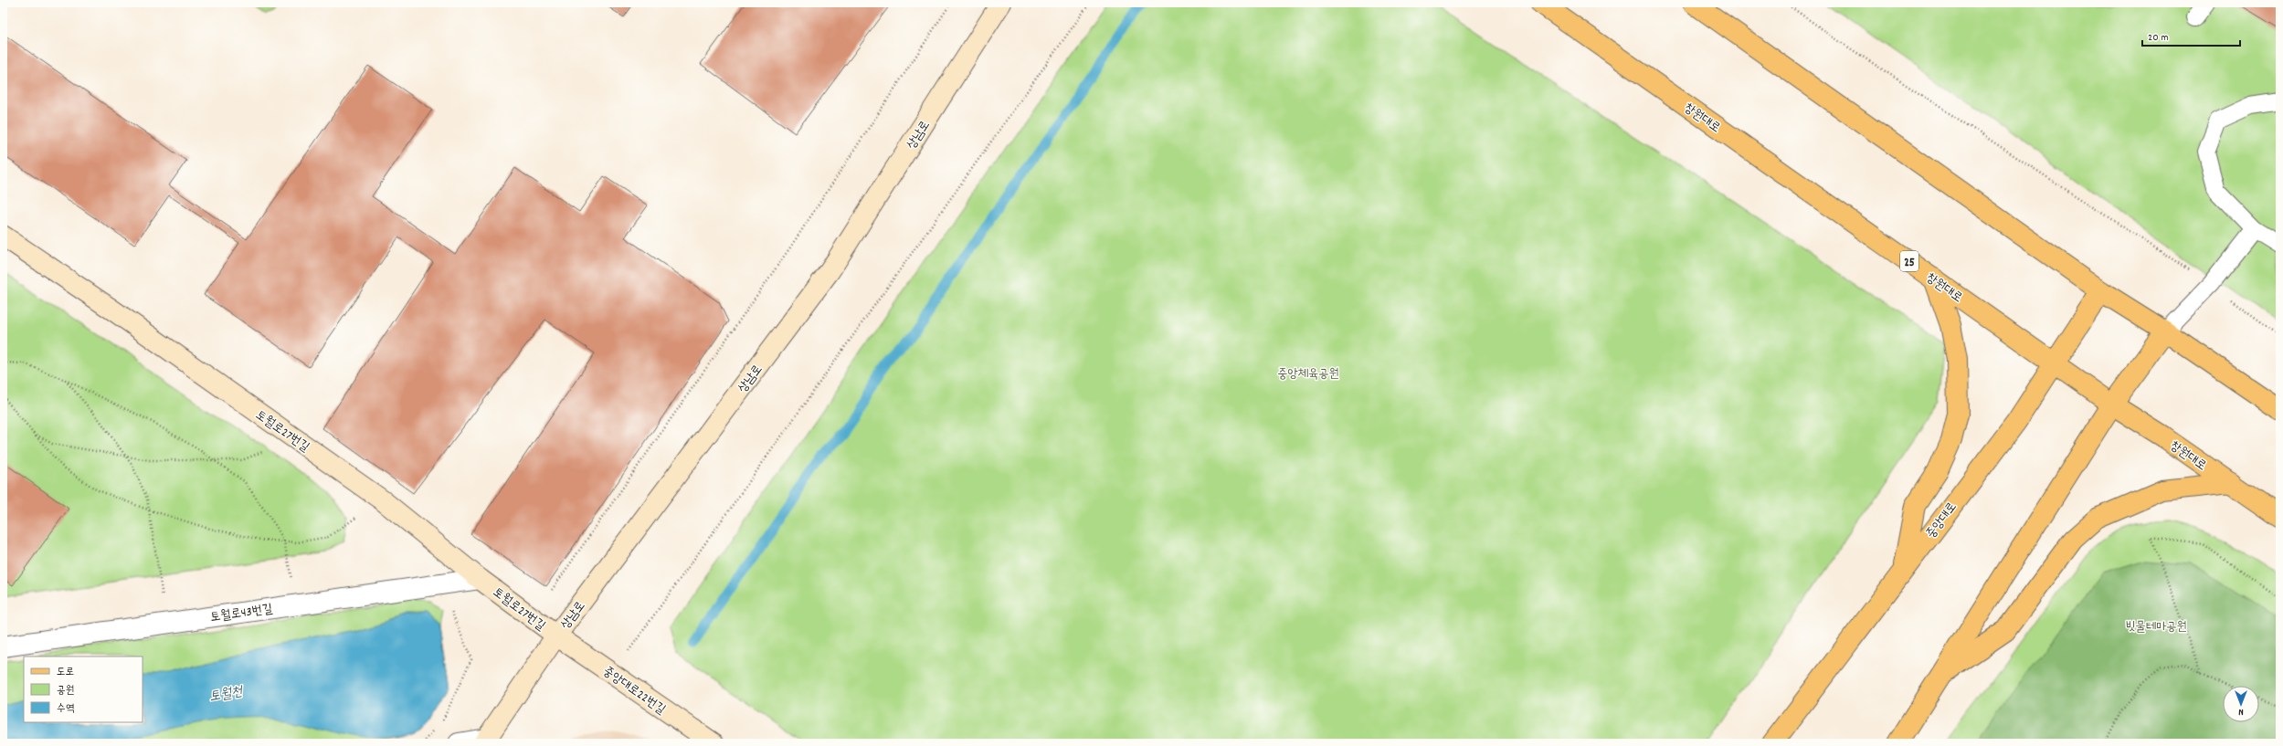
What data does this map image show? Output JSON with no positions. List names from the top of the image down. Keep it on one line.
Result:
{"streets":{"main road":["창원대로","상남로","25","토월로27번길","중앙대로","중앙대로22번길"],"street":["토월로43번길"]},"crossings":[["창원대로","중앙대로"],["상남로","토월로27번길"],["상남로","중앙대로22번길"],["토월로27번길","토월로43번길"],["토월로27번길","중앙대로22번길"]],"water":["토월천"],"parks":["중앙체육공원","빗물테마공원"],"legend":["도로","공원","수역"],"scale_bar":"20 m","north":"bottom"}
